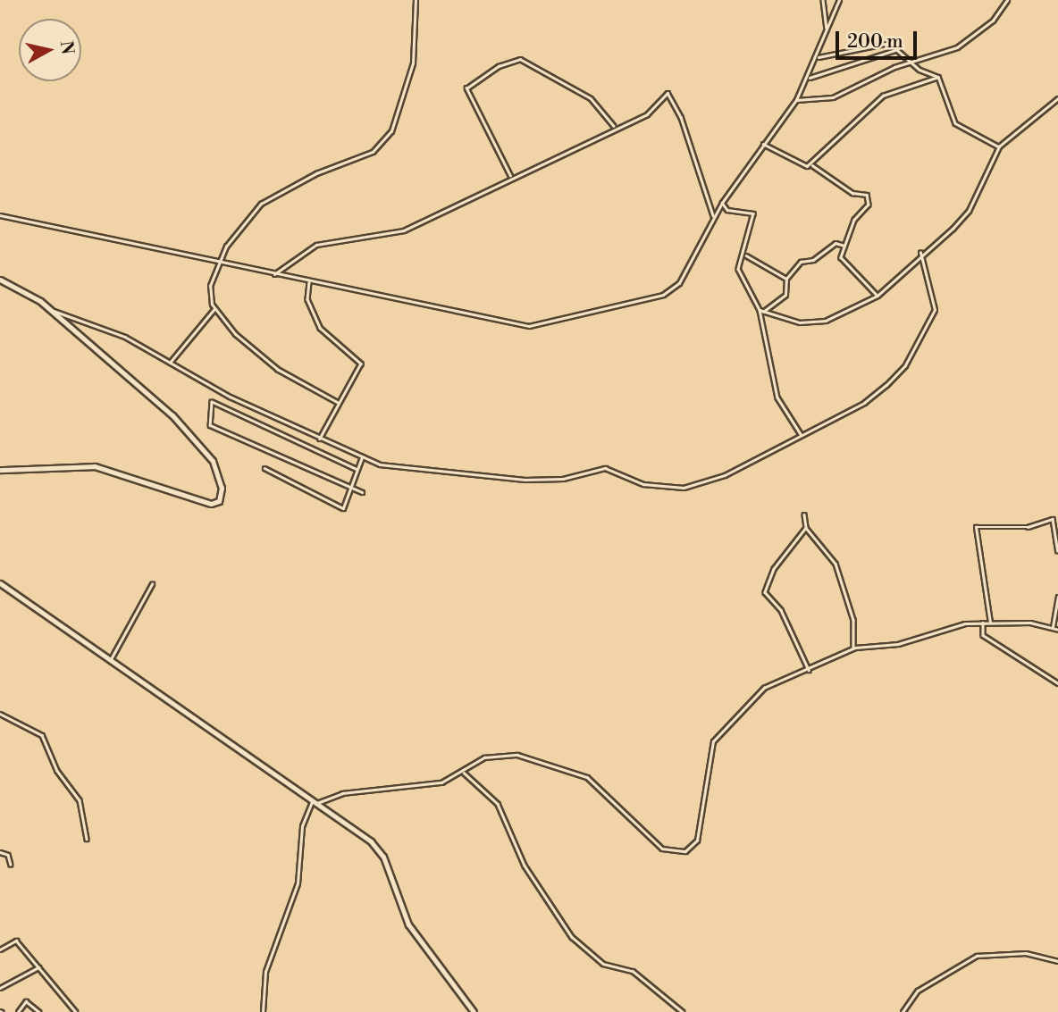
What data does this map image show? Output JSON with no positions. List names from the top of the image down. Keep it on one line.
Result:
{"scale_bar":"200 m","north":"right"}
